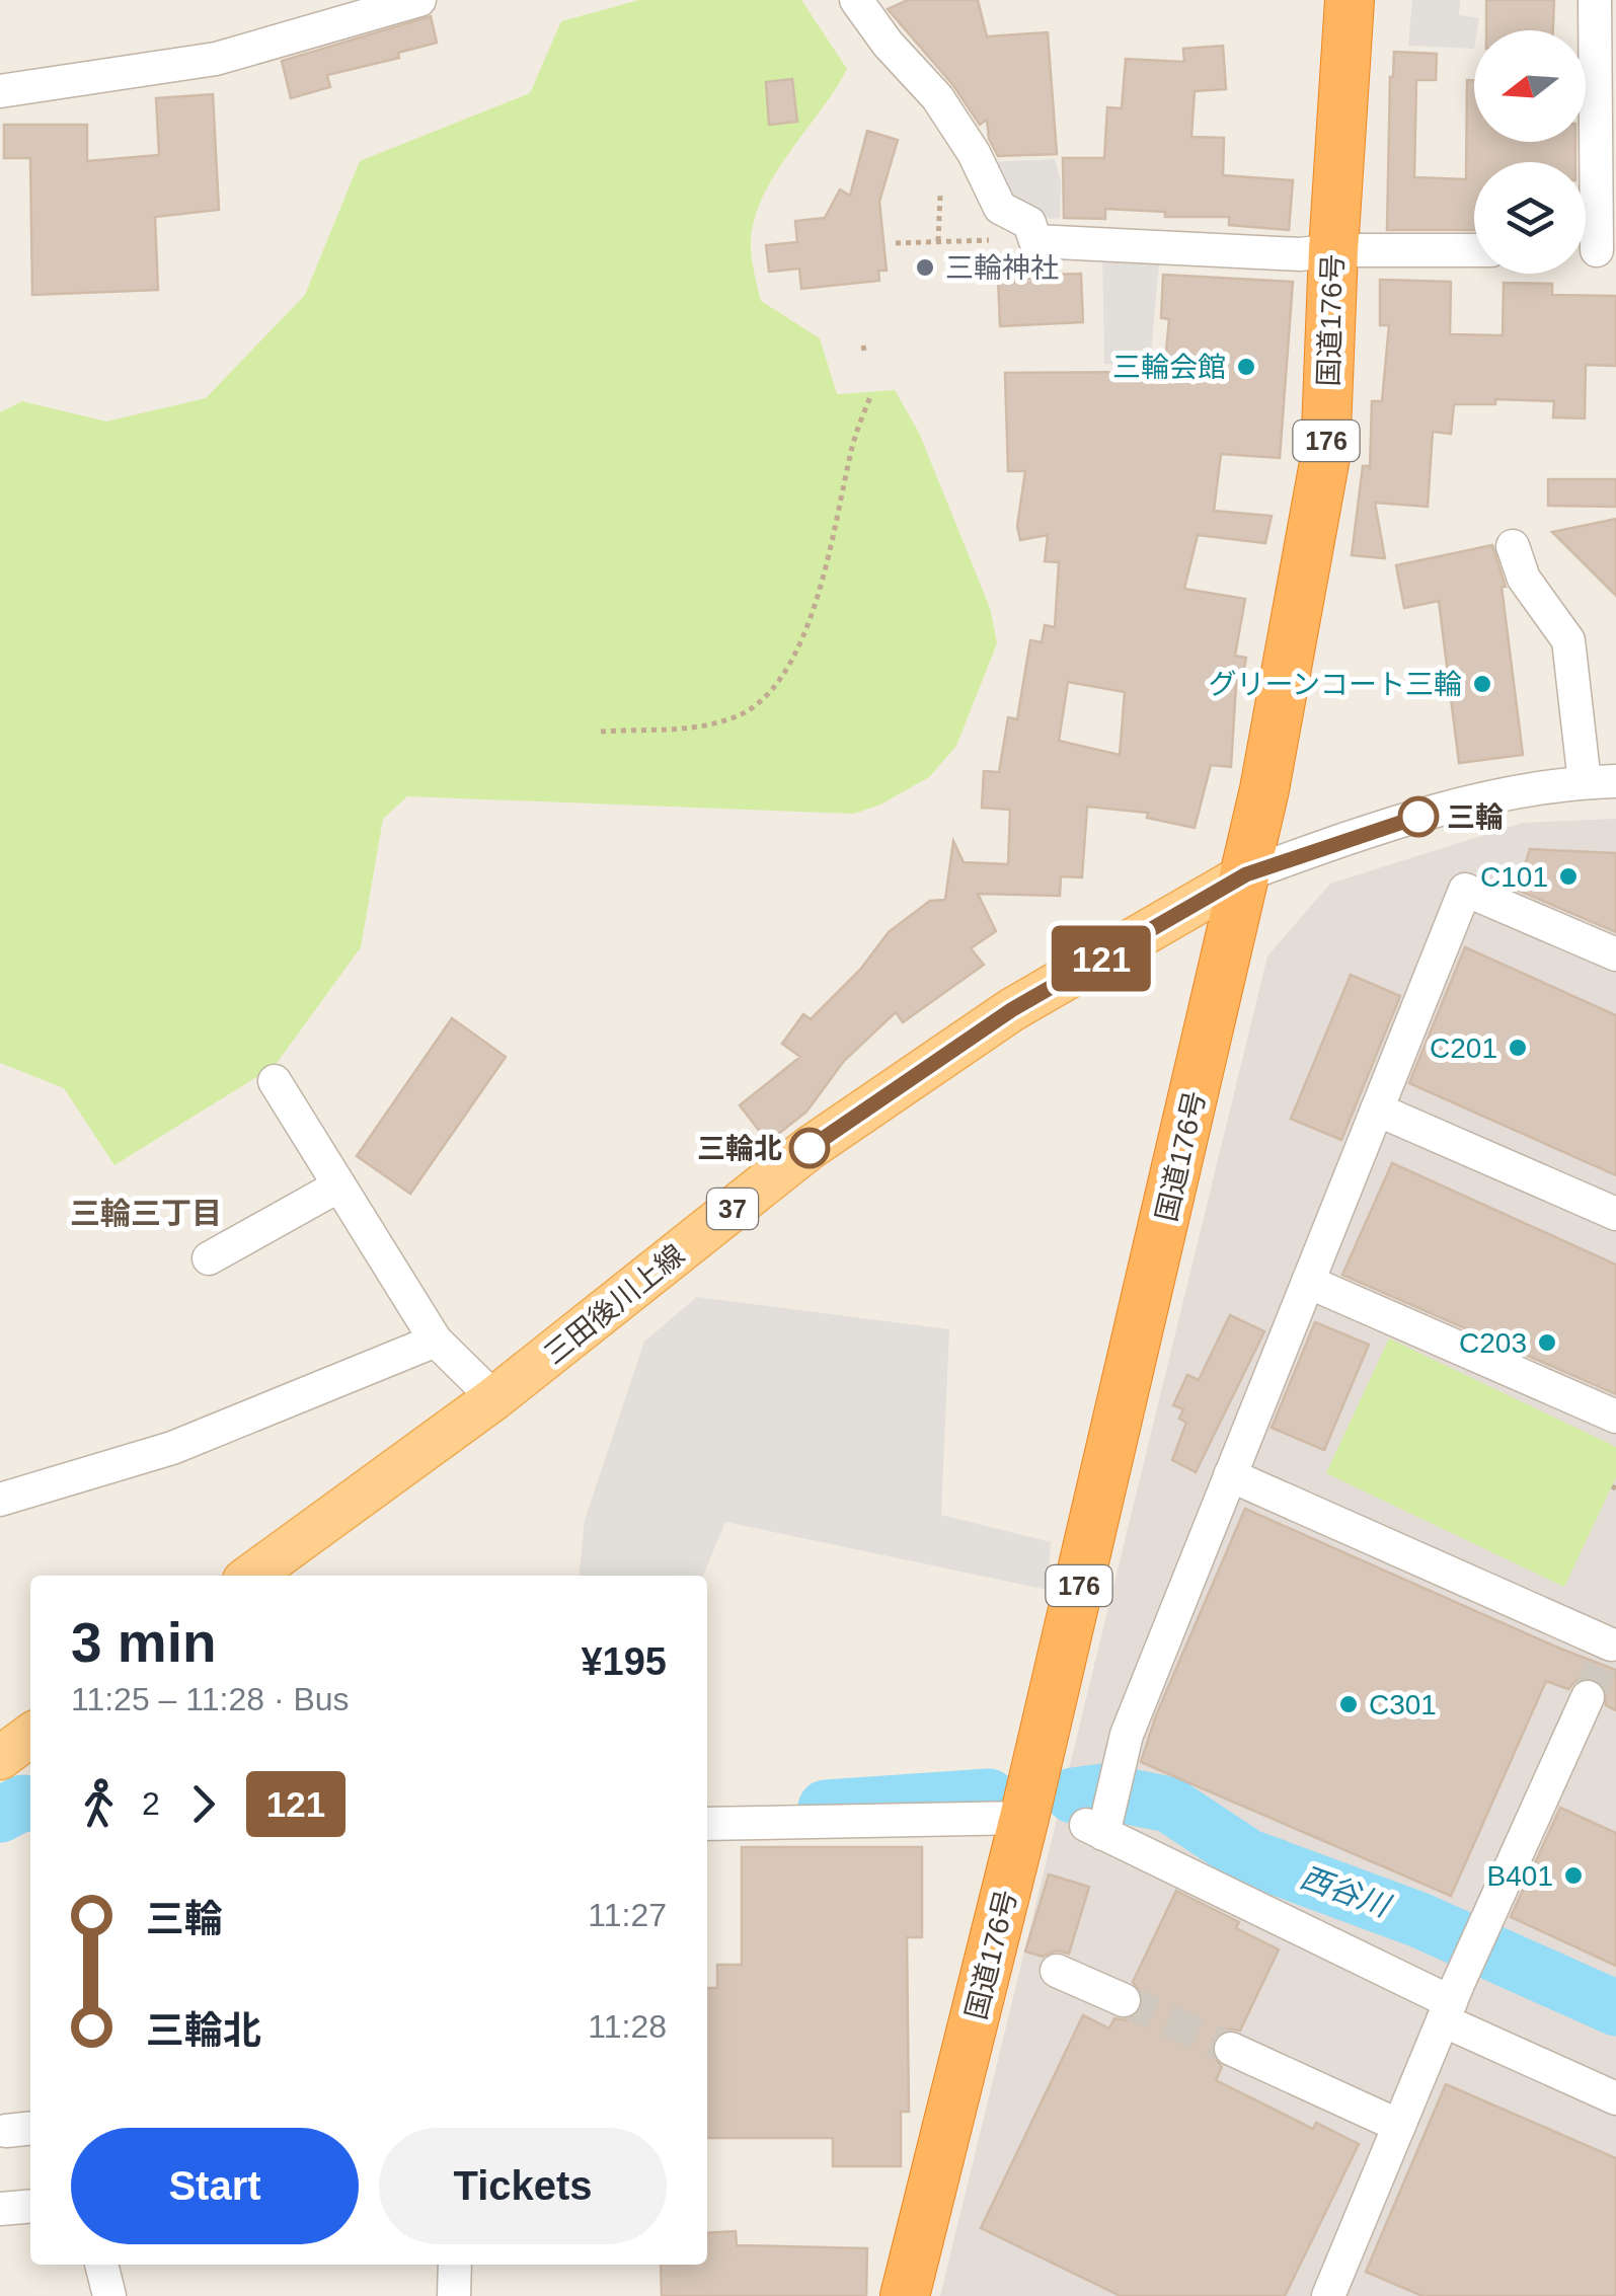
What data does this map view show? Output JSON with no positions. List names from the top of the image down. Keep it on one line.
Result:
{"streets":{"highway":["国道176号","176"],"main road":["37","三田後川上線"]},"crossings":[["国道176号","三田後川上線"]],"districts":["三輪三丁目"],"water":["西谷川"],"places":["三輪神社","三輪会館","グリーンコート三輪","三輪","C101","C201","三輪北","C203","C301","B401"],"lines":["bus line 121"],"north":"left","page":{"on_map":"121","heading":["3 min","11:25 – 11:28 · Bus","¥195"],"legs":["2","121"],"list":[{"name":"三輪","value":"11:27"},{"name":"三輪北","value":"11:28"}],"buttons":["Start","Tickets"]}}
